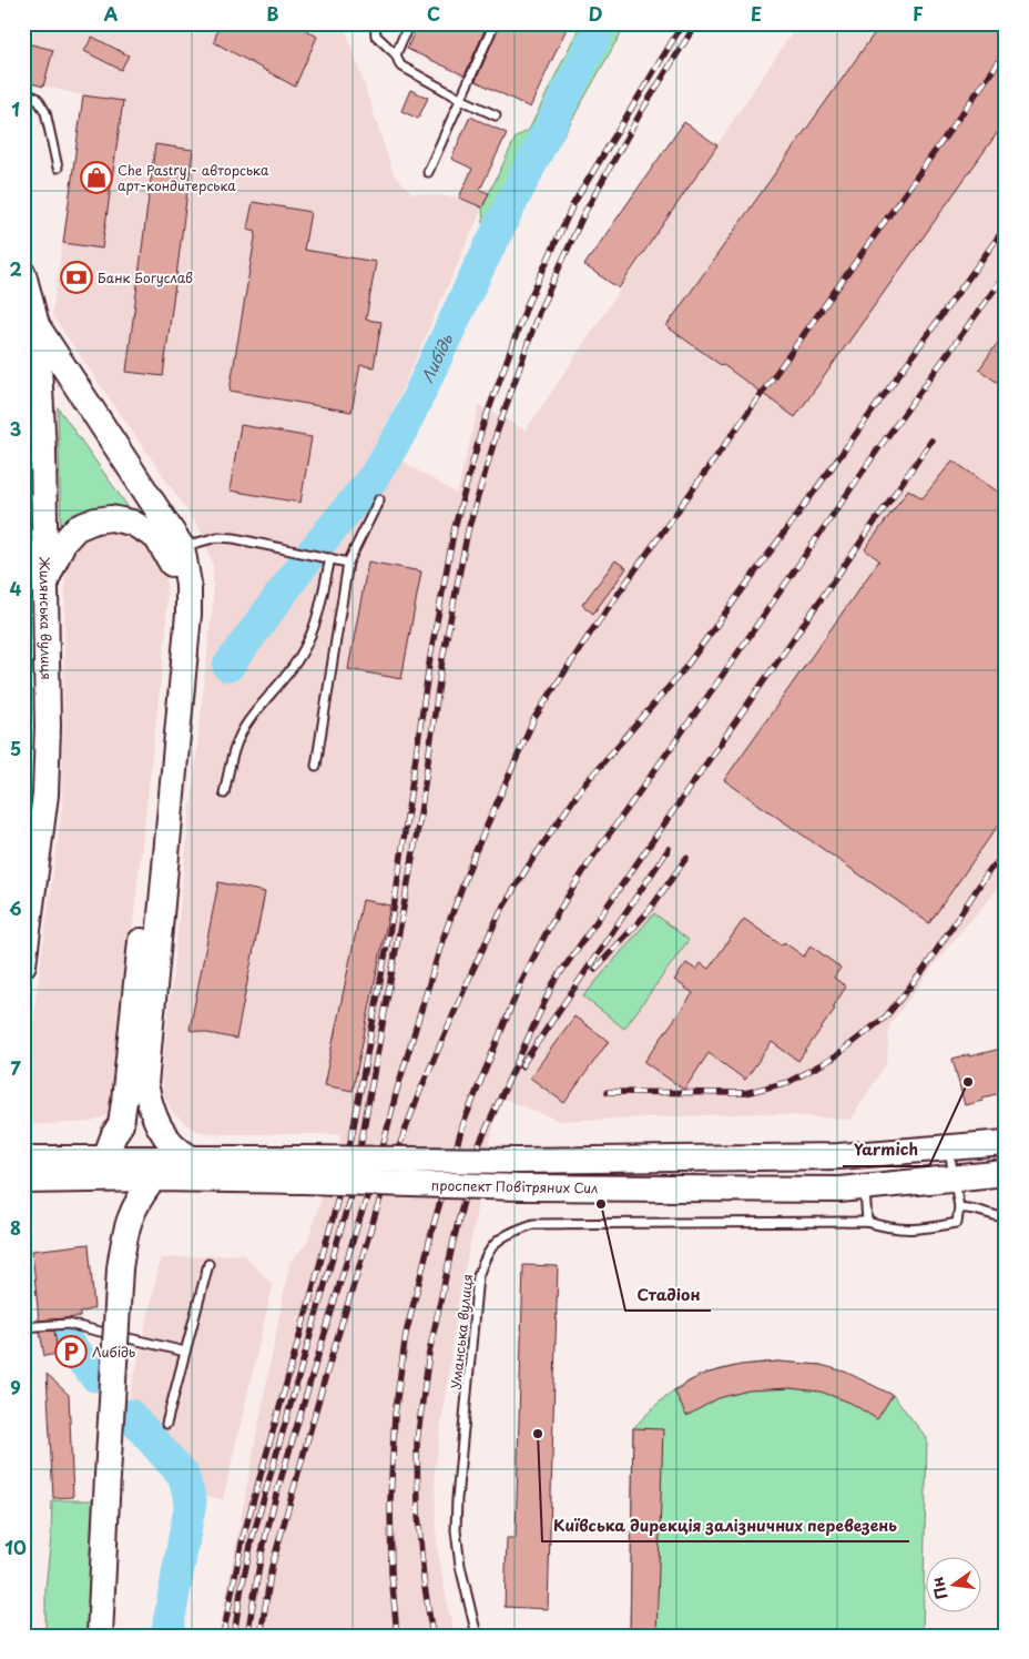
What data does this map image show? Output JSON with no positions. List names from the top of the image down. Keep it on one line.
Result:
{"streets":{"main road":["Жилянська вулиця","проспект Повітряних Сил"],"lane":["Уманська вулиця"]},"water":["Либідь"],"places":{"shop":["Che Pastry - авторська арт-кондитерська"],"bank":["Банк Богуслав"],"other":["Yarmich","Стадіон","Київська дирекція залізничних перевезень"],"parking":["Либідь"]},"north":"left","grid":{"columns":["A","B","C","D","E","F"],"rows":["1","2","3","4","5","6","7","8","9","10"]}}
